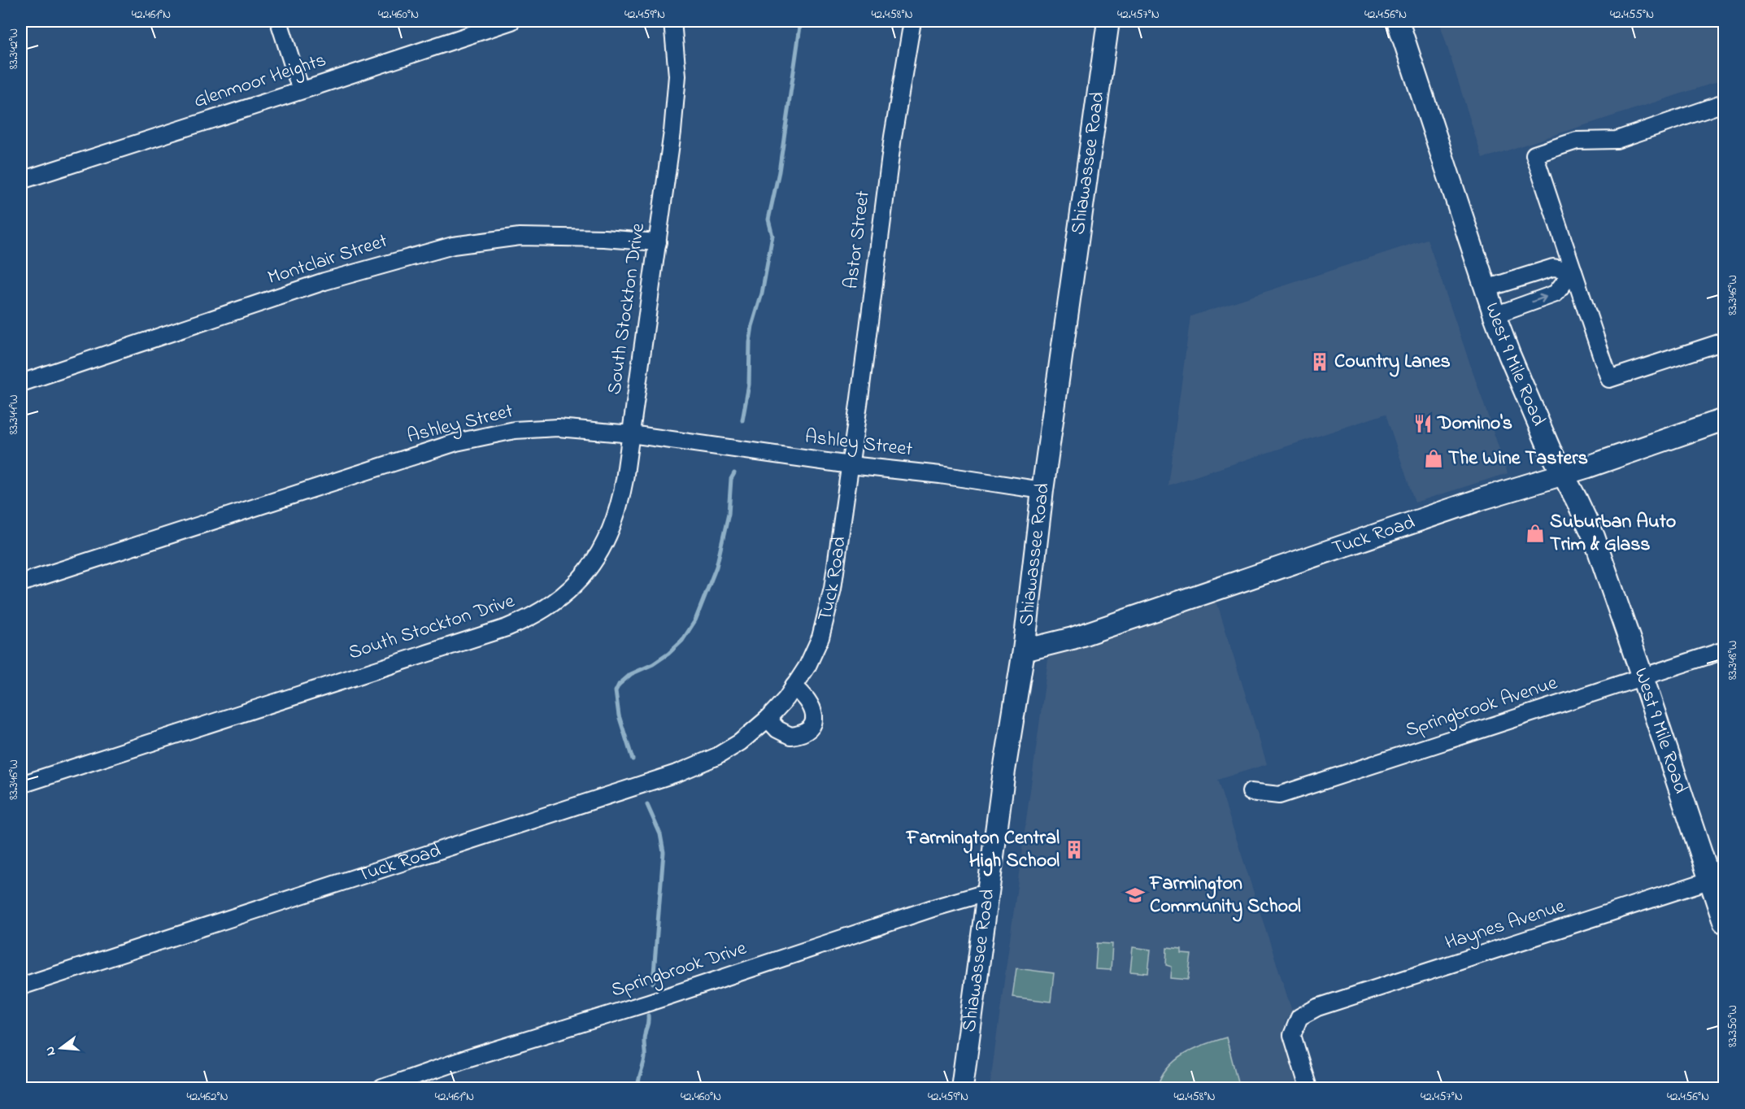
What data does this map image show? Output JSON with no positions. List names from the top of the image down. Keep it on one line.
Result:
{"streets":{"street":["Glenmoor Heights","Shiawassee Road","Astor Street","Montclair Street","South Stockton Drive","West 9 Mile Road","Ashley Street","Tuck Road","Springbrook Avenue","Haynes Avenue","Springbrook Drive"]},"crossings":[["Shiawassee Road","Ashley Street"],["Shiawassee Road","Tuck Road"],["Shiawassee Road","Springbrook Drive"],["Astor Street","Ashley Street"],["Astor Street","Tuck Road"],["Montclair Street","South Stockton Drive"],["South Stockton Drive","Ashley Street"],["West 9 Mile Road","Tuck Road"],["West 9 Mile Road","Springbrook Avenue"],["West 9 Mile Road","Haynes Avenue"],["Ashley Street","Tuck Road"]],"places":{"building":["Country Lanes","Farmington Central High School"],"restaurant":["Domino's"],"shop":["The Wine Tasters","Suburban Auto Trim & Glass"],"school or university":["Farmington Community School"]},"north":"left","coordinates":["42.461°N","42.460°N","42.459°N","42.458°N","42.457°N","42.456°N","42.455°N","83.342°W","83.346°W","83.344°W","83.348°W","83.350°W","42.462°N"]}
